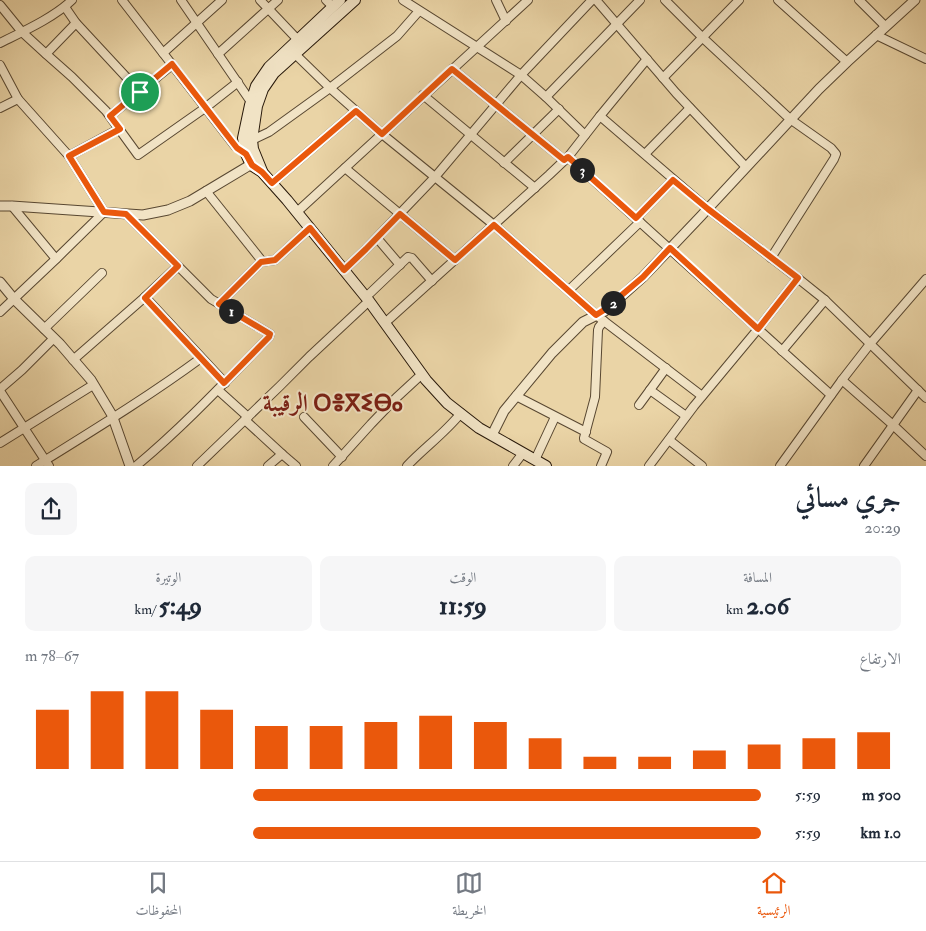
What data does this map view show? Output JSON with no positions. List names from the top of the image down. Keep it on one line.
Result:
{"districts":["الرقيبة ⵔⴻⴳⵉⴱⴰ"],"page":{"pins":["3","2","1"],"heading":["جري مسائي","20:29"],"stats":[["المسافة","2.06 km"],["الوقت","11:59"],["الوتيرة","5:49 /km"]],"chart":["الارتفاع","67–78 m"],"list":[{"name":"500 m","note":"5:59"},{"name":"1.0 km","note":"5:59"}],"tabs":["الرئيسية","الخريطة","المحفوظات"]}}
